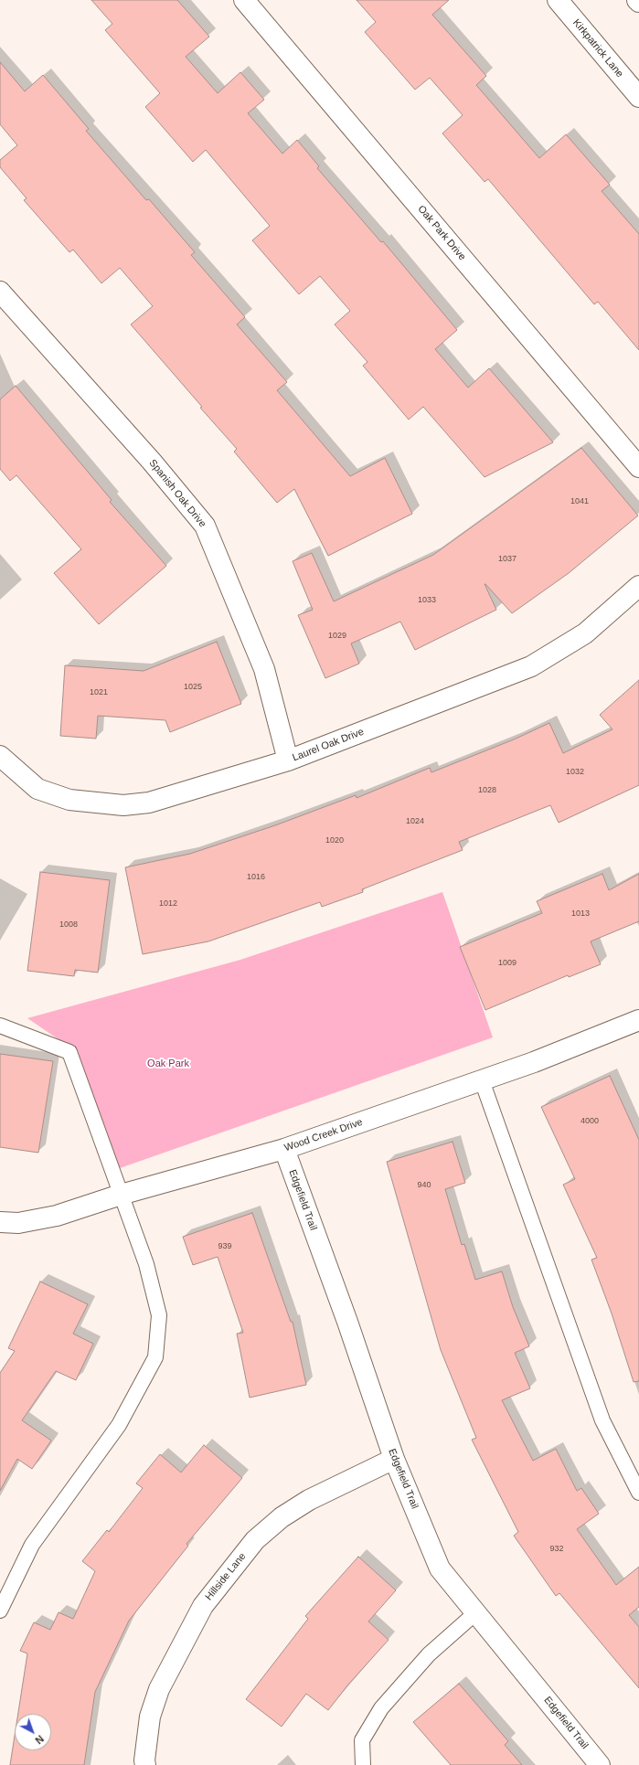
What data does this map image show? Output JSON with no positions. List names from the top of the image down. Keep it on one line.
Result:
{"streets":{"street":["Kirkpatrick Lane","Oak Park Drive","Spanish Oak Drive","Laurel Oak Drive","Wood Creek Drive","Edgefield Trail","Hillside Lane"]},"crossings":[["Spanish Oak Drive","Laurel Oak Drive"],["Wood Creek Drive","Edgefield Trail"],["Edgefield Trail","Hillside Lane"]],"parks":["Oak Park"],"house_numbers":["1041","1037","1033","1029","1025","1021","1032","1028","1024","1020","1016","1012","1013","1008","1009","4000","940","939","932"],"north":"bottom right"}
